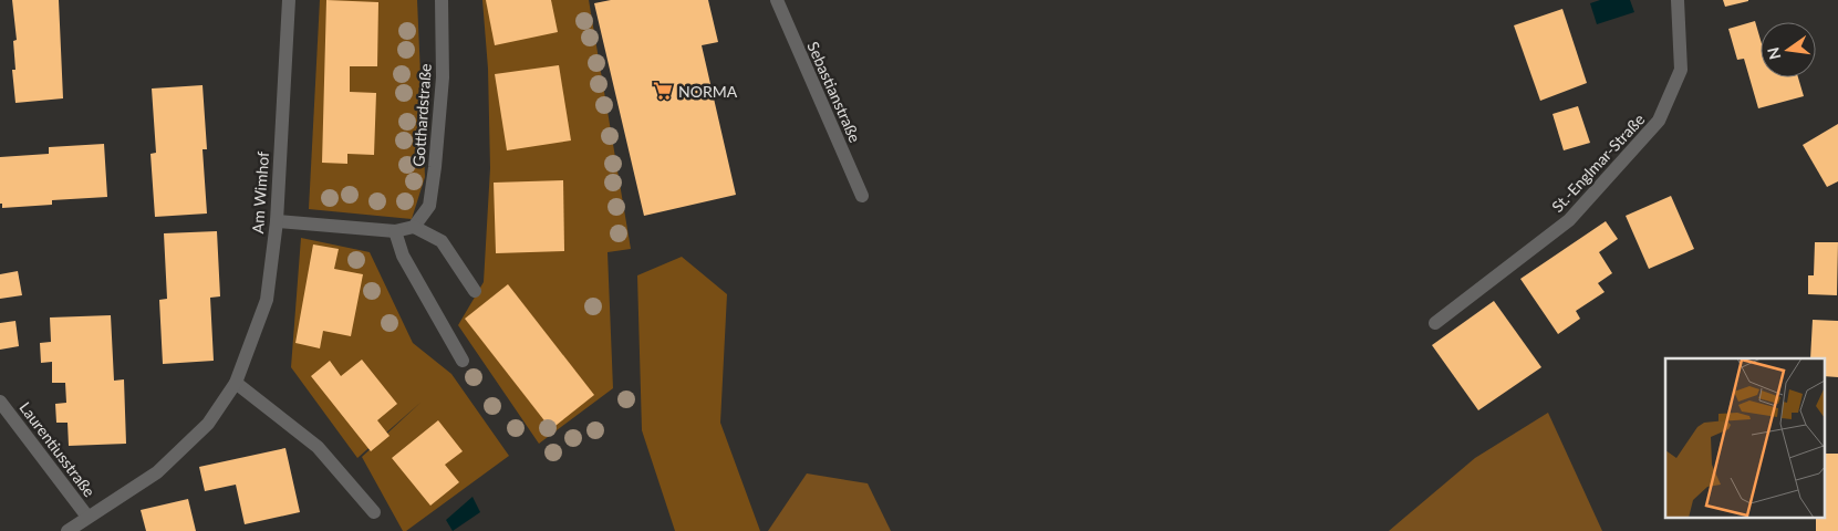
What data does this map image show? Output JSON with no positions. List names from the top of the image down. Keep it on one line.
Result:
{"streets":{"street":["Sebastianstraße","Gotthardstraße","St.-Englmar-Straße","Am Wimhof","Laurentiusstraße"]},"crossings":[["Am Wimhof","Laurentiusstraße"]],"places":{"supermarket":["NORMA"]},"north":"left"}
